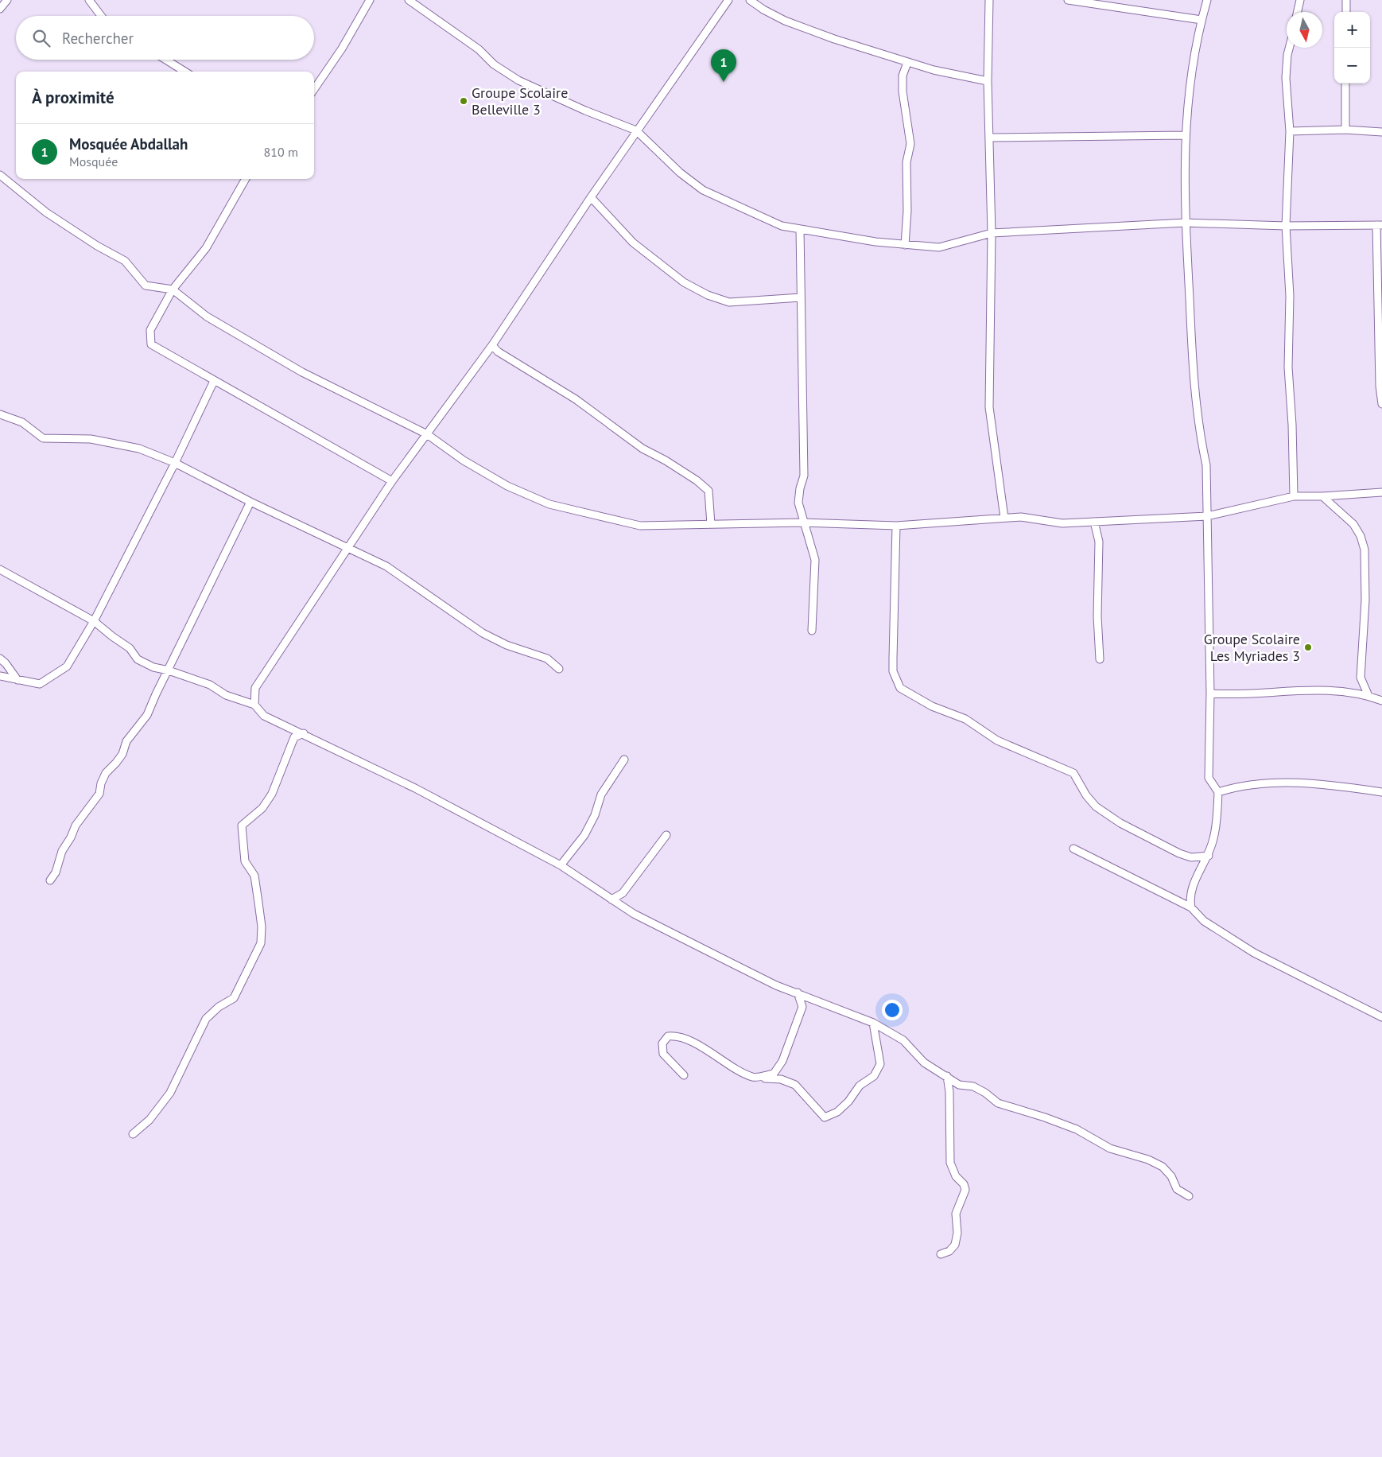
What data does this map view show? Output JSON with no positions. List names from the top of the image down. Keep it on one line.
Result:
{"places":["Groupe Scolaire Belleville 3","Groupe Scolaire Les Myriades 3"],"north":"bottom","page":{"map_buttons":["+","−"],"search":"Rechercher","pins":"1","heading":"À proximité","list":[{"mark":"1","name":"Mosquée Abdallah","note":"Mosquée","value":"810 m"}]}}
